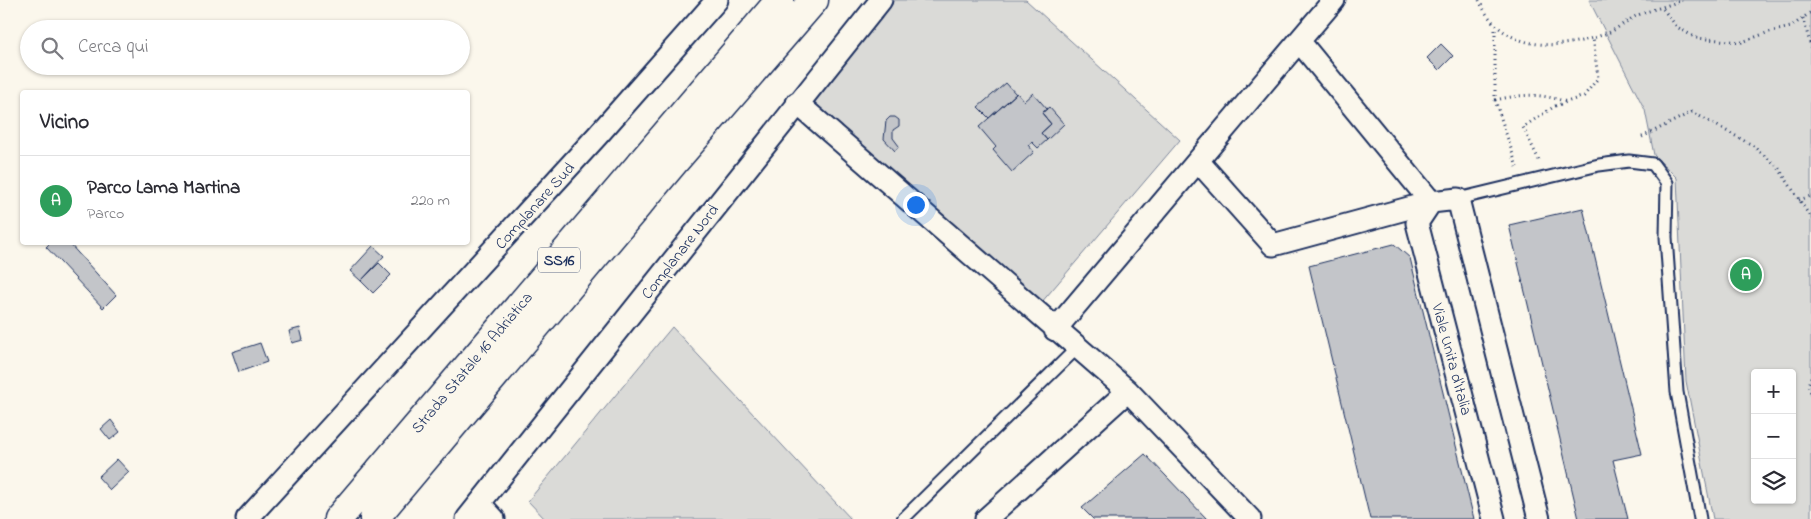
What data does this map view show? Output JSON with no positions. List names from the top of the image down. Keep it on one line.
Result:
{"streets":{"highway":["SS16","Strada Statale 16 Adriatica"],"street":["Complanare Sud","Complanare Nord","Viale Unita d'Italia"]},"page":{"search":"Cerca qui","heading":"Vicino","list":[{"mark":"A","name":"Parco Lama Martina","note":"Parco","value":"220 m"}],"pins":"A","map_buttons":["+","−"]}}
